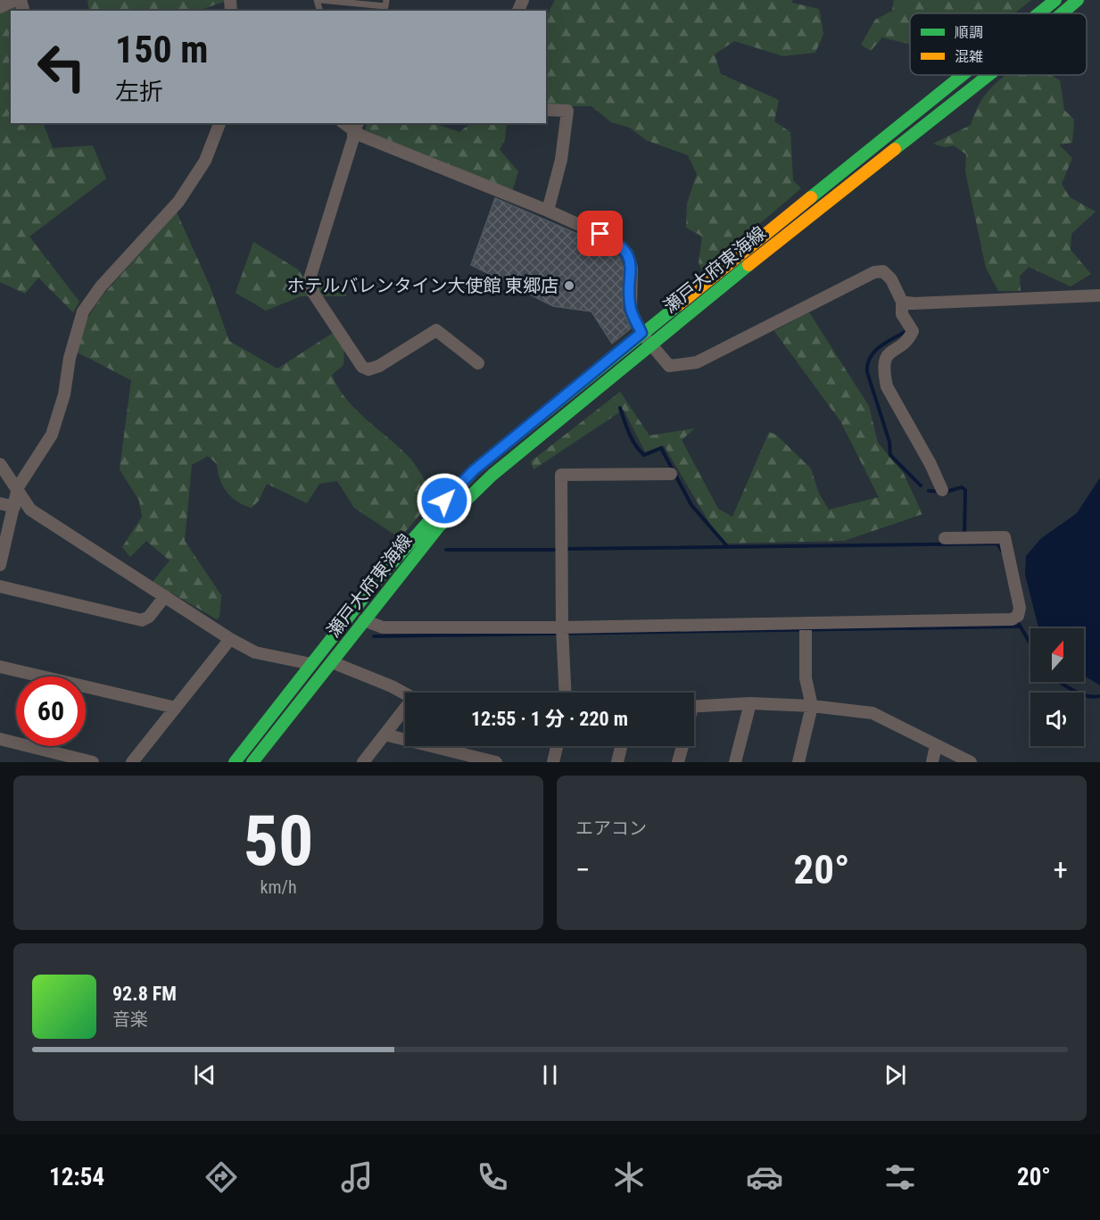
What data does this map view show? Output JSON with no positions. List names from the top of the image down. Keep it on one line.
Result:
{"streets":{"main road":["瀬戸大府東海線"]},"places":["ホテルバレンタイン大使館 東郷店"],"legend":["順調","混雑"],"north":"top","page":{"turn":["150 m","左折"],"limit":"60","trip":"12:55 · 1 分 · 220 m","tile":[["50","km/h"],"エアコン"],"heat":["−","20°","+"],"song":["92.8 FM","音楽"],"tabs":["12:54","20°"]}}
